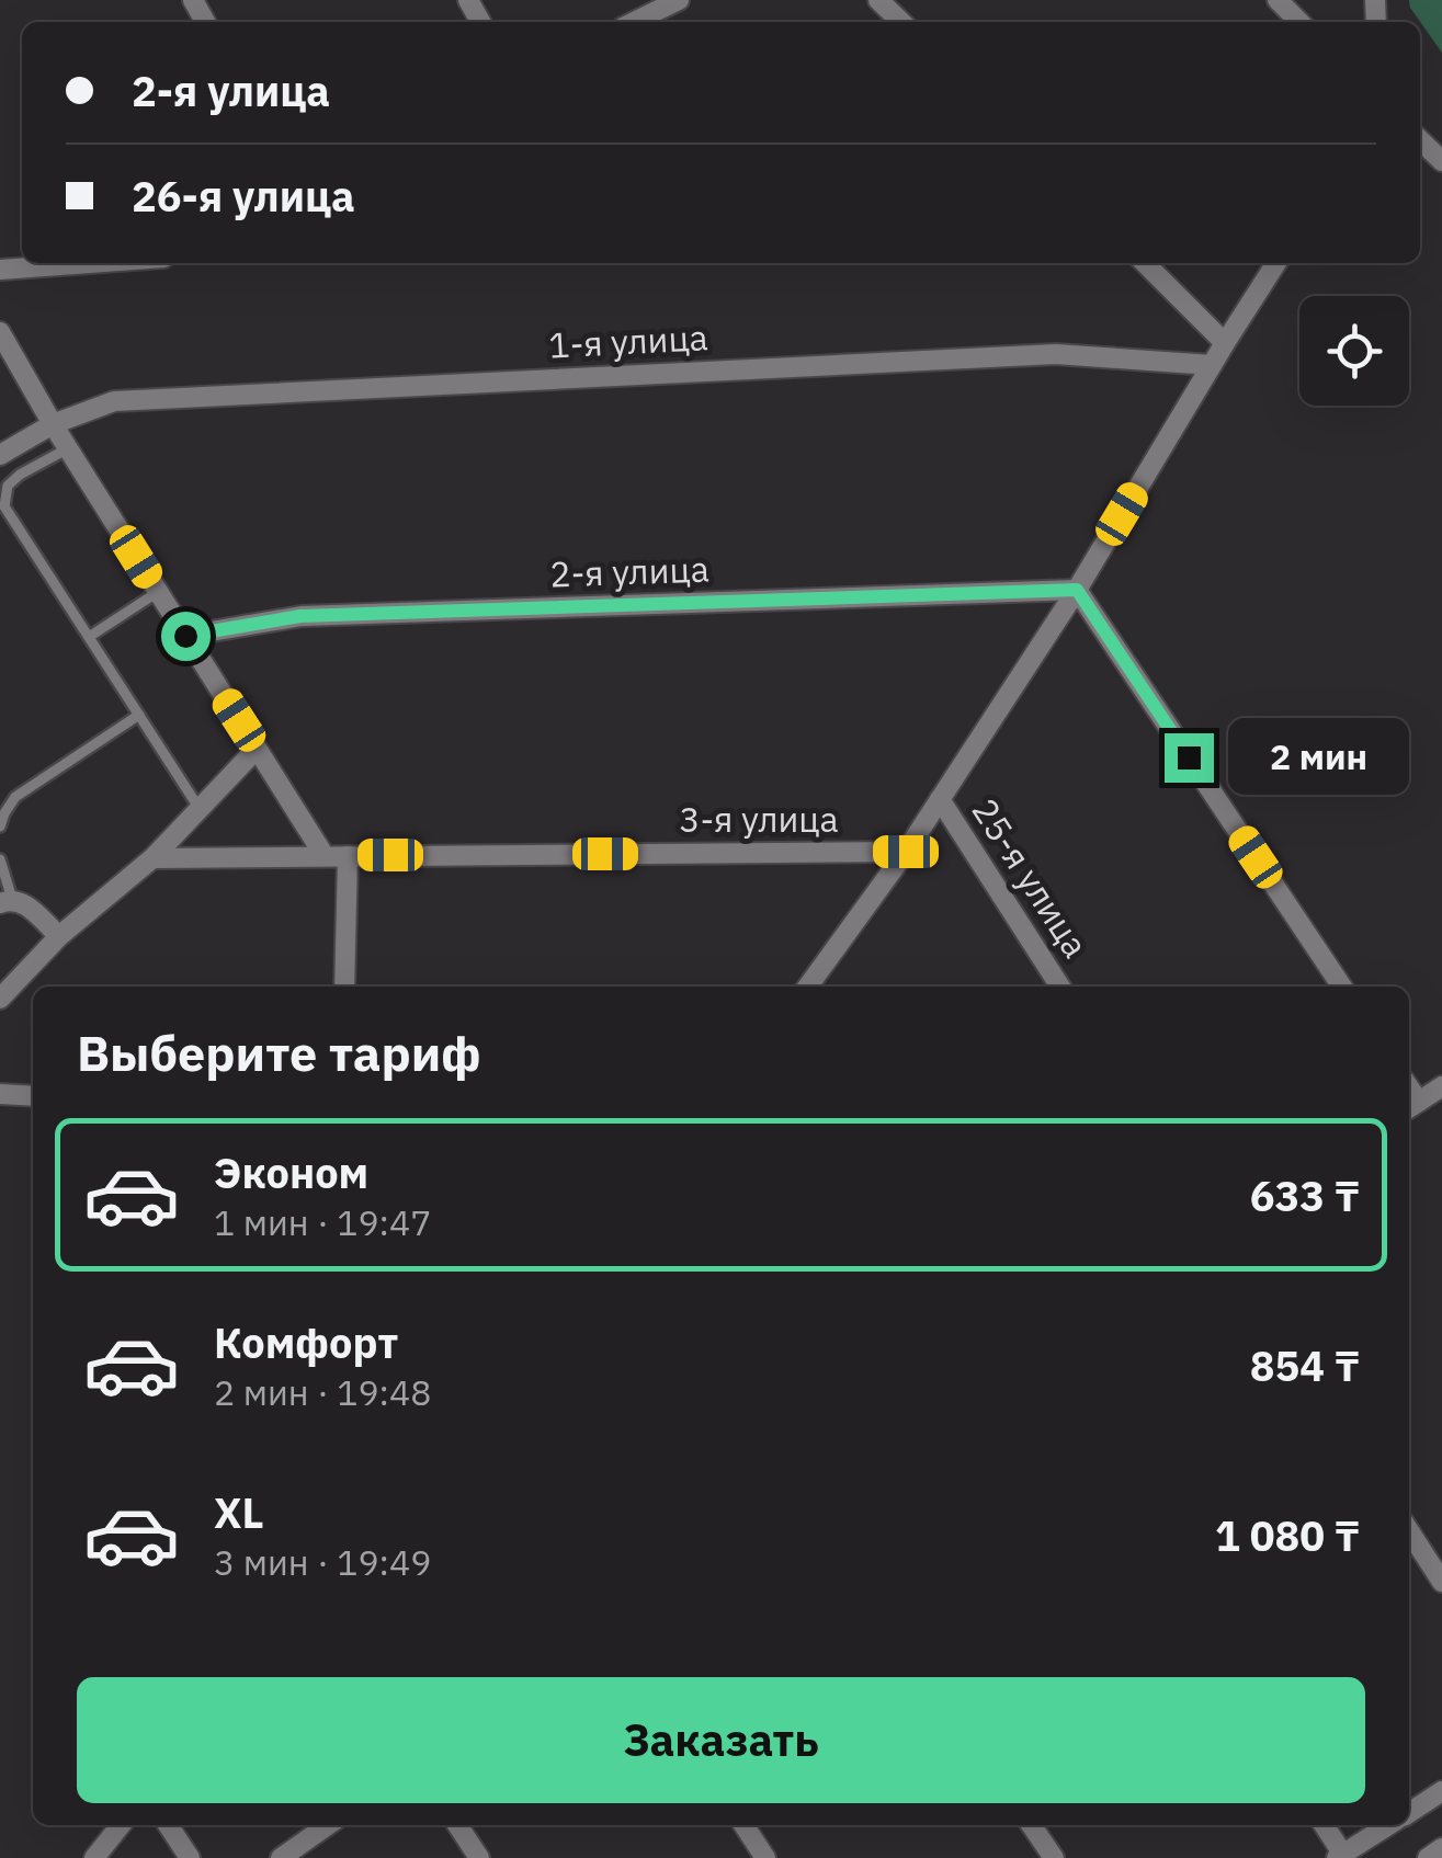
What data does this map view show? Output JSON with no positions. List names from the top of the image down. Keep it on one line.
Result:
{"streets":{"street":["1-я улица","2-я улица","3-я улица","25-я улица"]},"page":{"banner":["2-я улица","26-я улица"],"bubble":"2 мин","heading":"Выберите тариф","list":[{"name":"Эконом","note":"1 мин · 19:47","value":"633 ₸"},{"name":"Комфорт","note":"2 мин · 19:48","value":"854 ₸"},{"name":"XL","note":"3 мин · 19:49","value":"1 080 ₸"}],"buttons":"Заказать"}}
